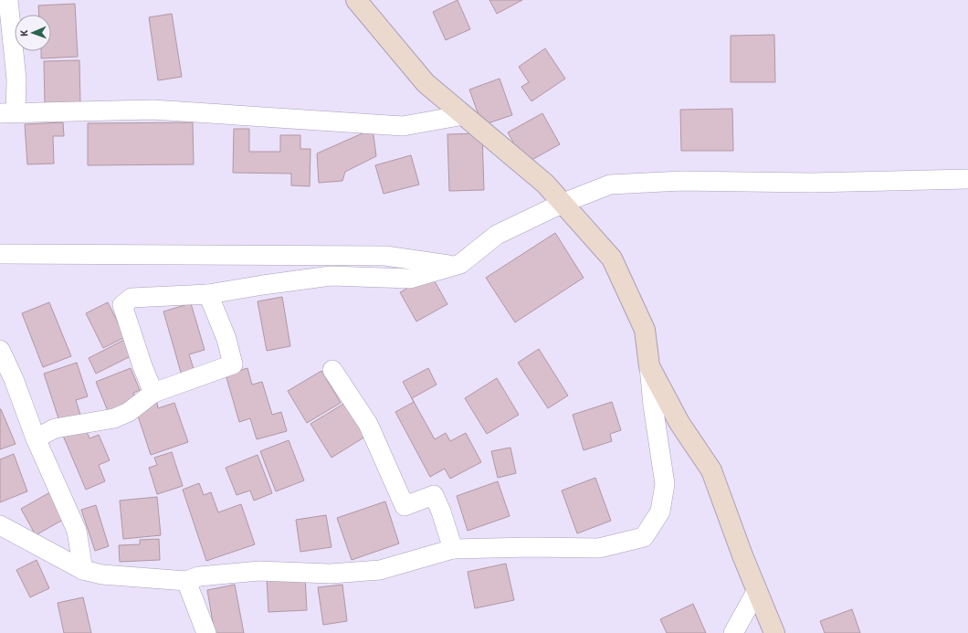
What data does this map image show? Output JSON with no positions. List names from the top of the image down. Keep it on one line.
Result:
{"north":"left"}
